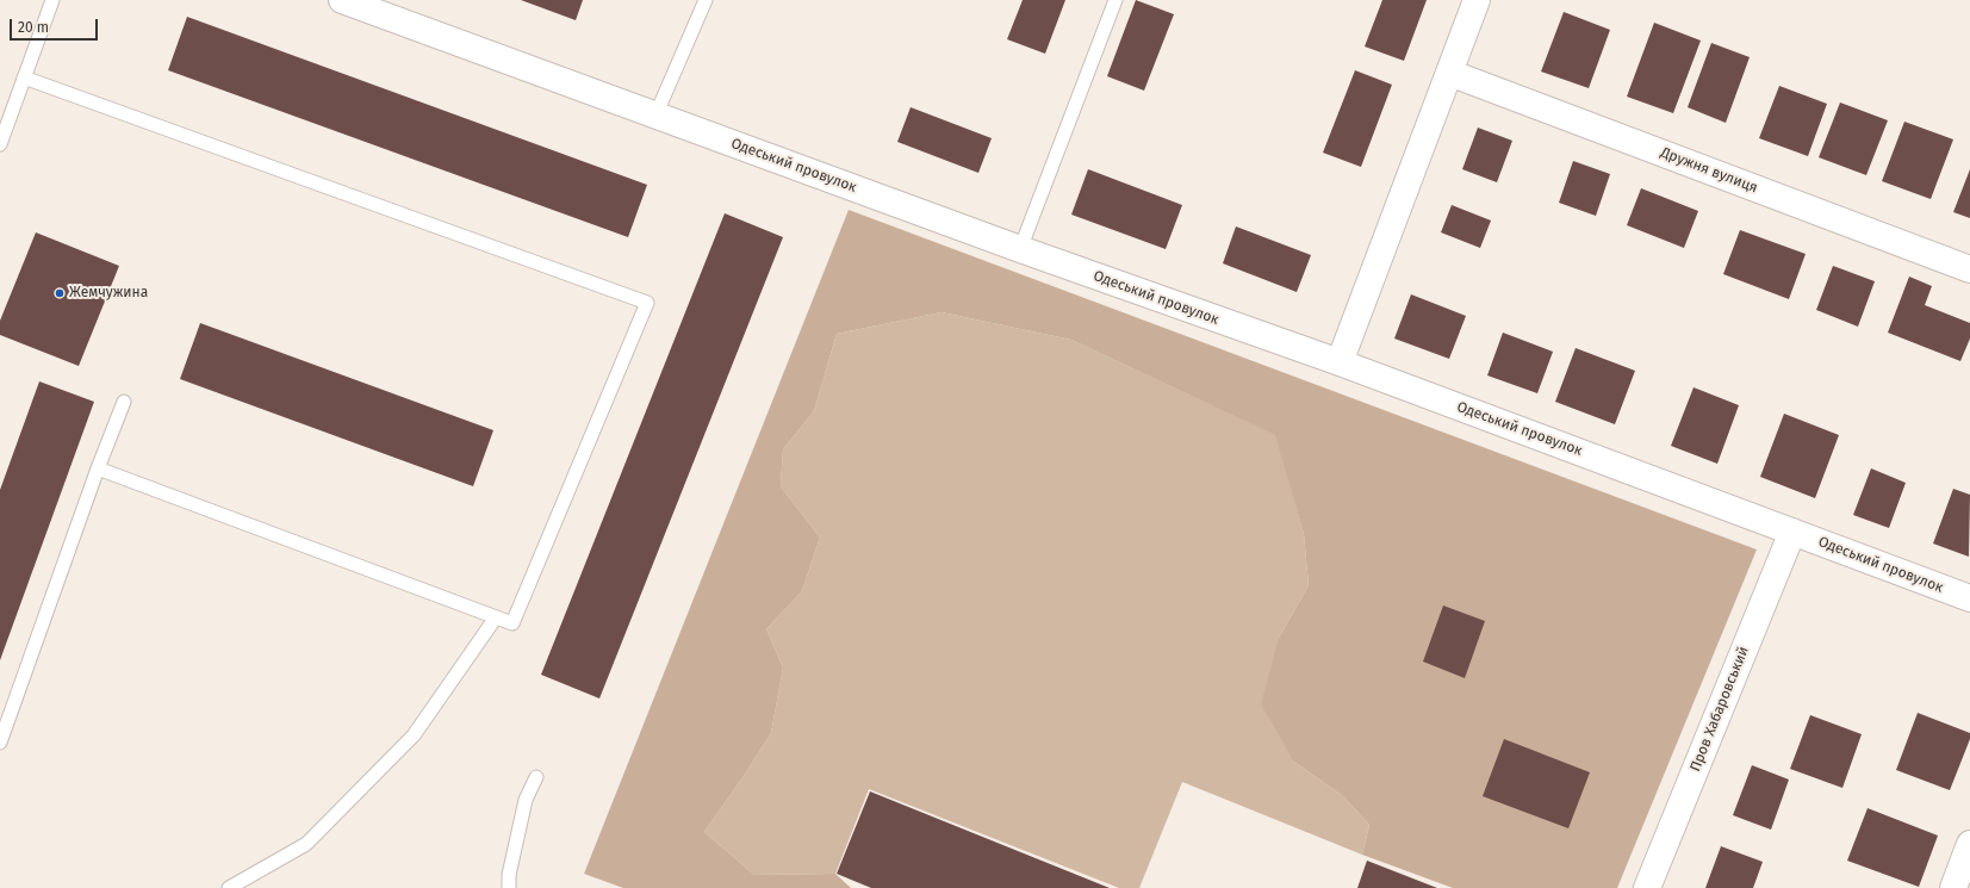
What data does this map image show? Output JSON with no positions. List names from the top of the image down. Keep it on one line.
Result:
{"streets":{"street":["Одеський провулок","Дружня вулиця","Пров Хабаровський"]},"crossings":[["Одеський провулок","Пров Хабаровський"]],"places":["Жемчужина"],"scale_bar":"20 m"}
